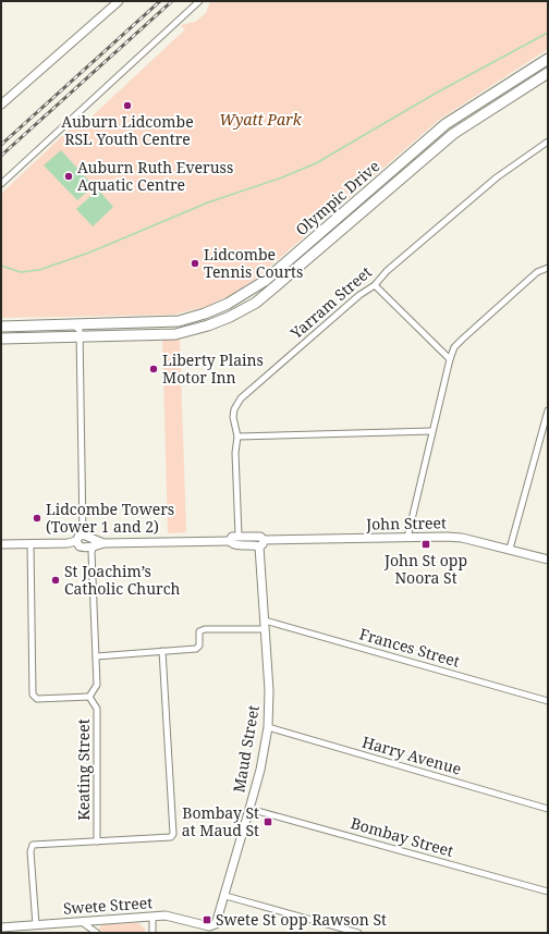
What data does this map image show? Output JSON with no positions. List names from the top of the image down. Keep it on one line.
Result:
{"streets":{"highway":["Olympic Drive"],"street":["Yarram Street","John Street","Frances Street","Maud Street","Harry Avenue","Keating Street","Bombay Street","Swete Street"]},"crossings":[["John Street","Maud Street"],["Frances Street","Maud Street"],["Maud Street","Harry Avenue"],["Maud Street","Bombay Street"],["Maud Street","Swete Street"]],"parks":["Wyatt Park"],"places":{"other":["Auburn Lidcombe RSL Youth Centre","Auburn Ruth Everuss Aquatic Centre","Lidcombe Tennis Courts","Liberty Plains Motor Inn","Lidcombe Towers (Tower 1 and 2)","St Joachim’s Catholic Church"],"transit":["John St opp Noora St","Bombay St at Maud St","Swete St opp Rawson St"]}}
